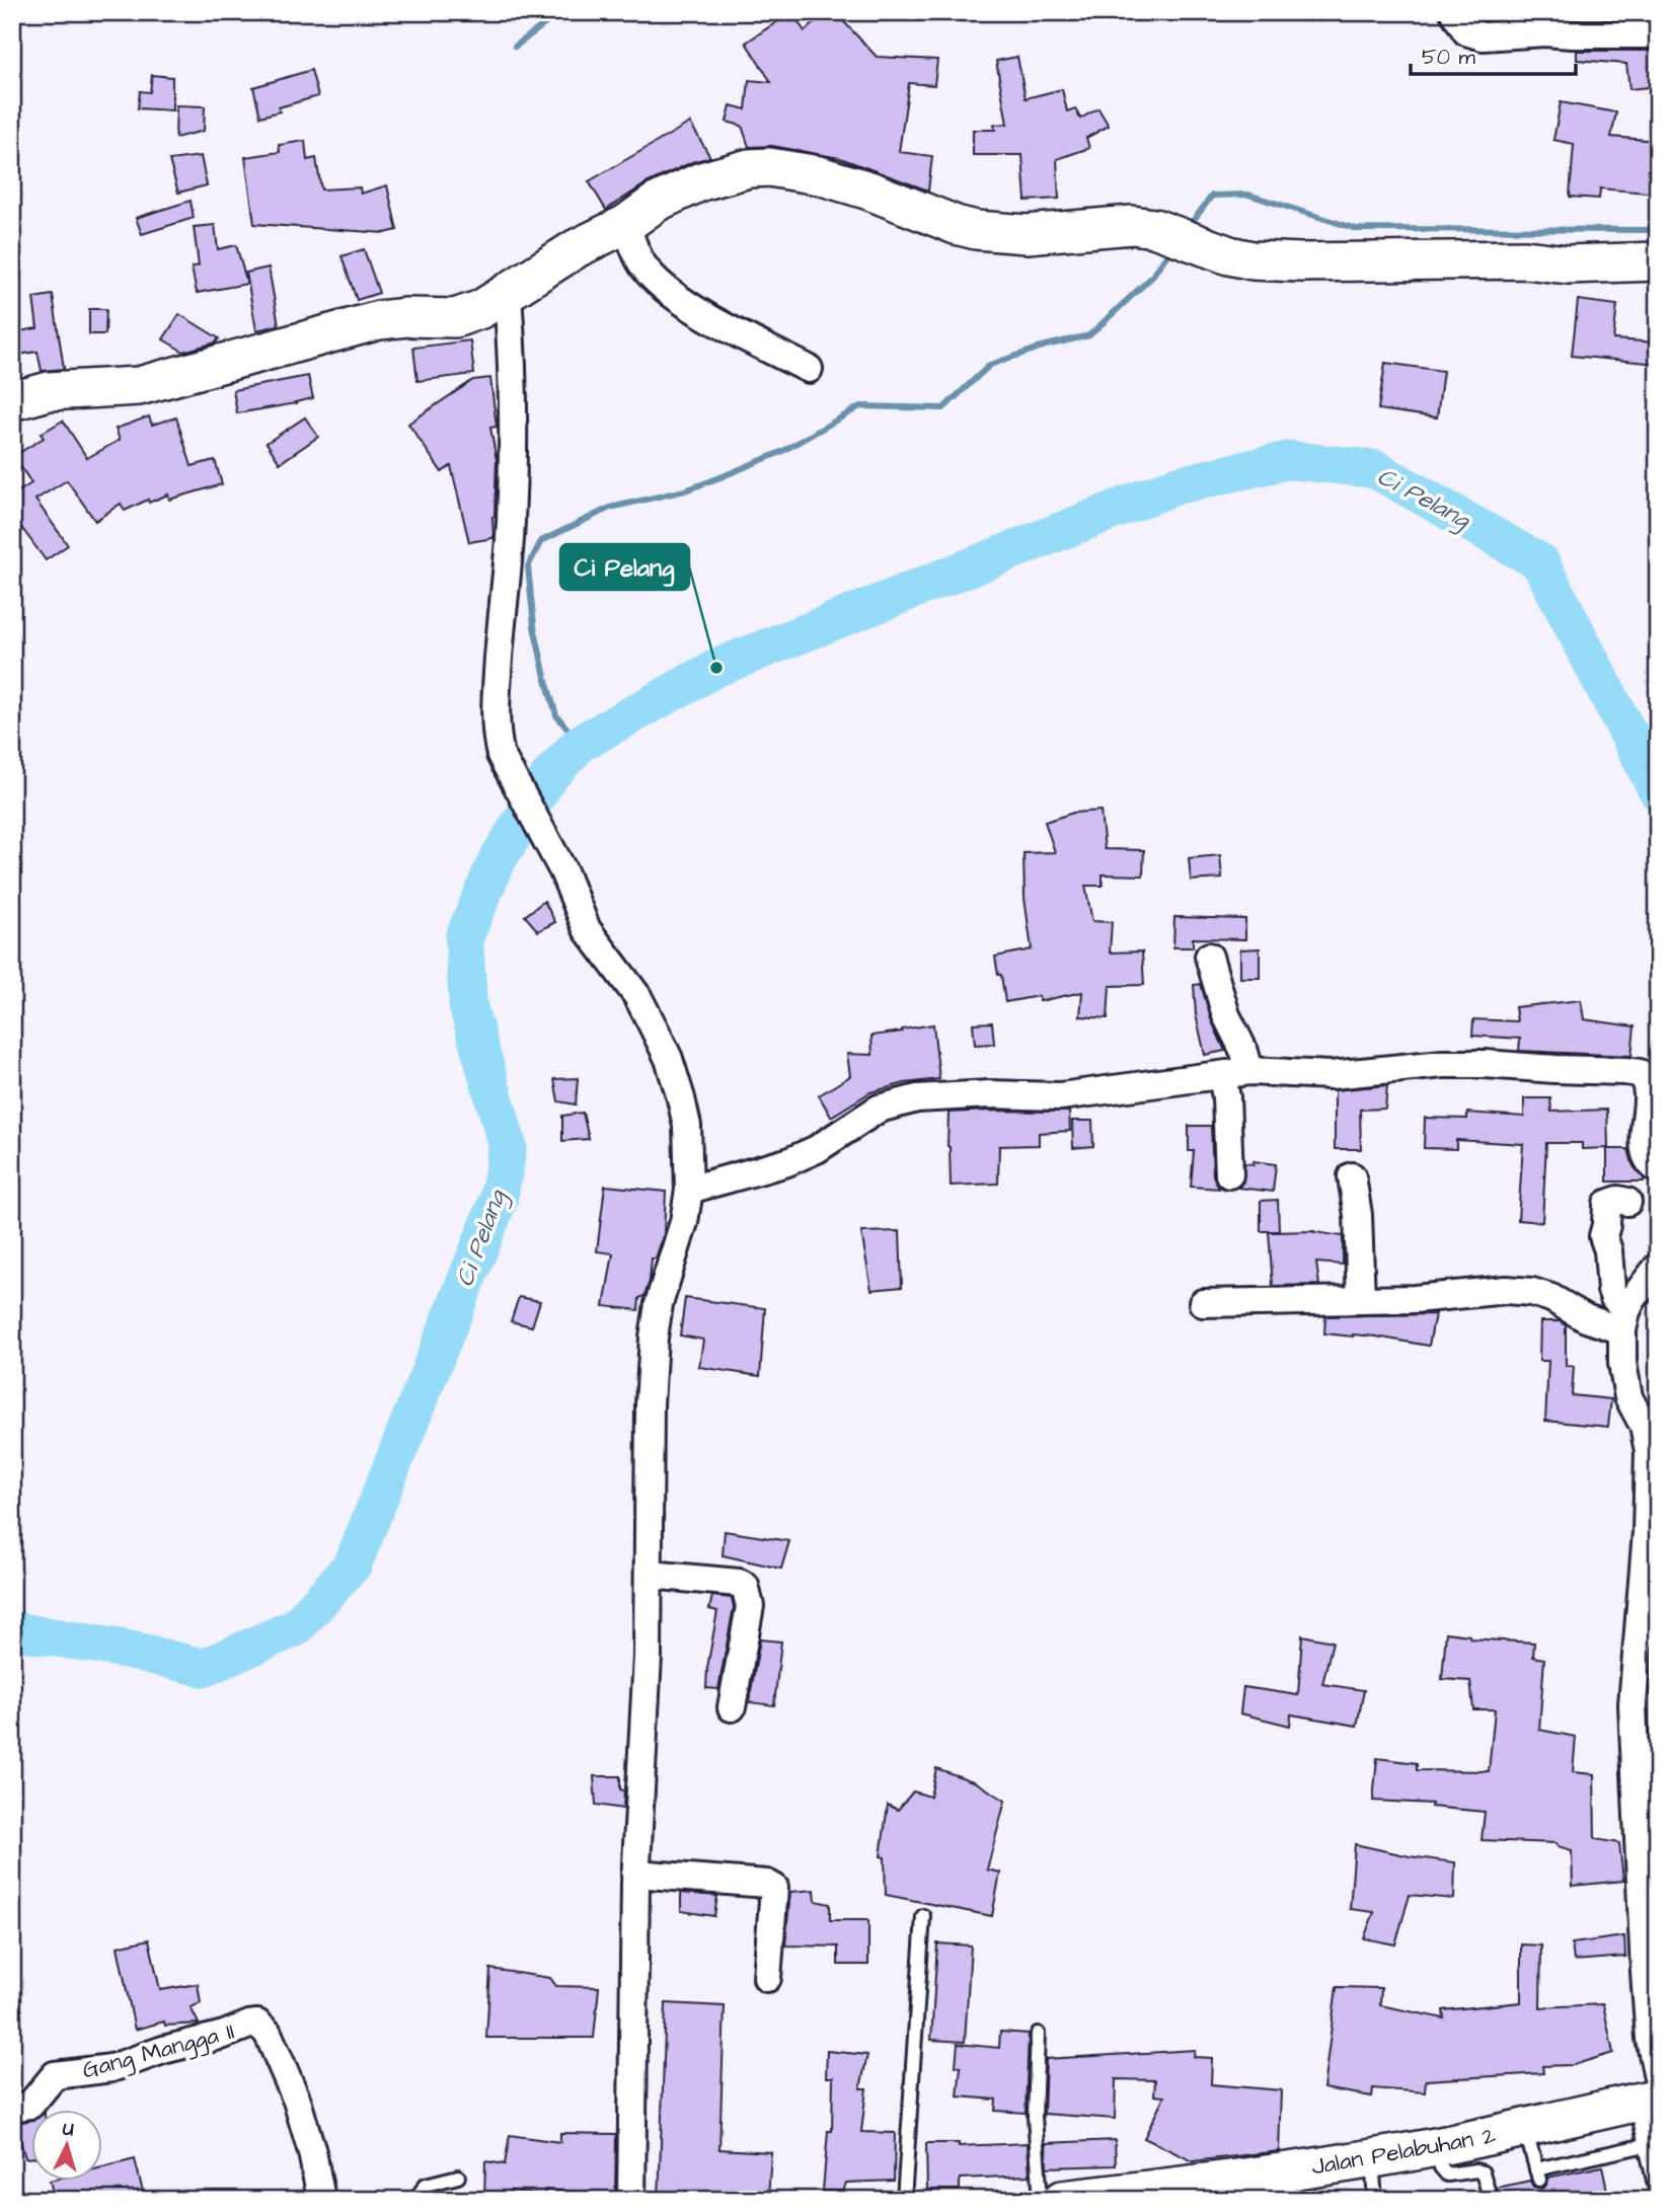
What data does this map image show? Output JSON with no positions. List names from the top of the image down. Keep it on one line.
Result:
{"streets":{"street":["Gang Mangga II","Jalan Pelabuhan 2"]},"water":["Ci Pelang"],"places":["Ci Pelang"],"scale_bar":"50 m","north":"top"}
